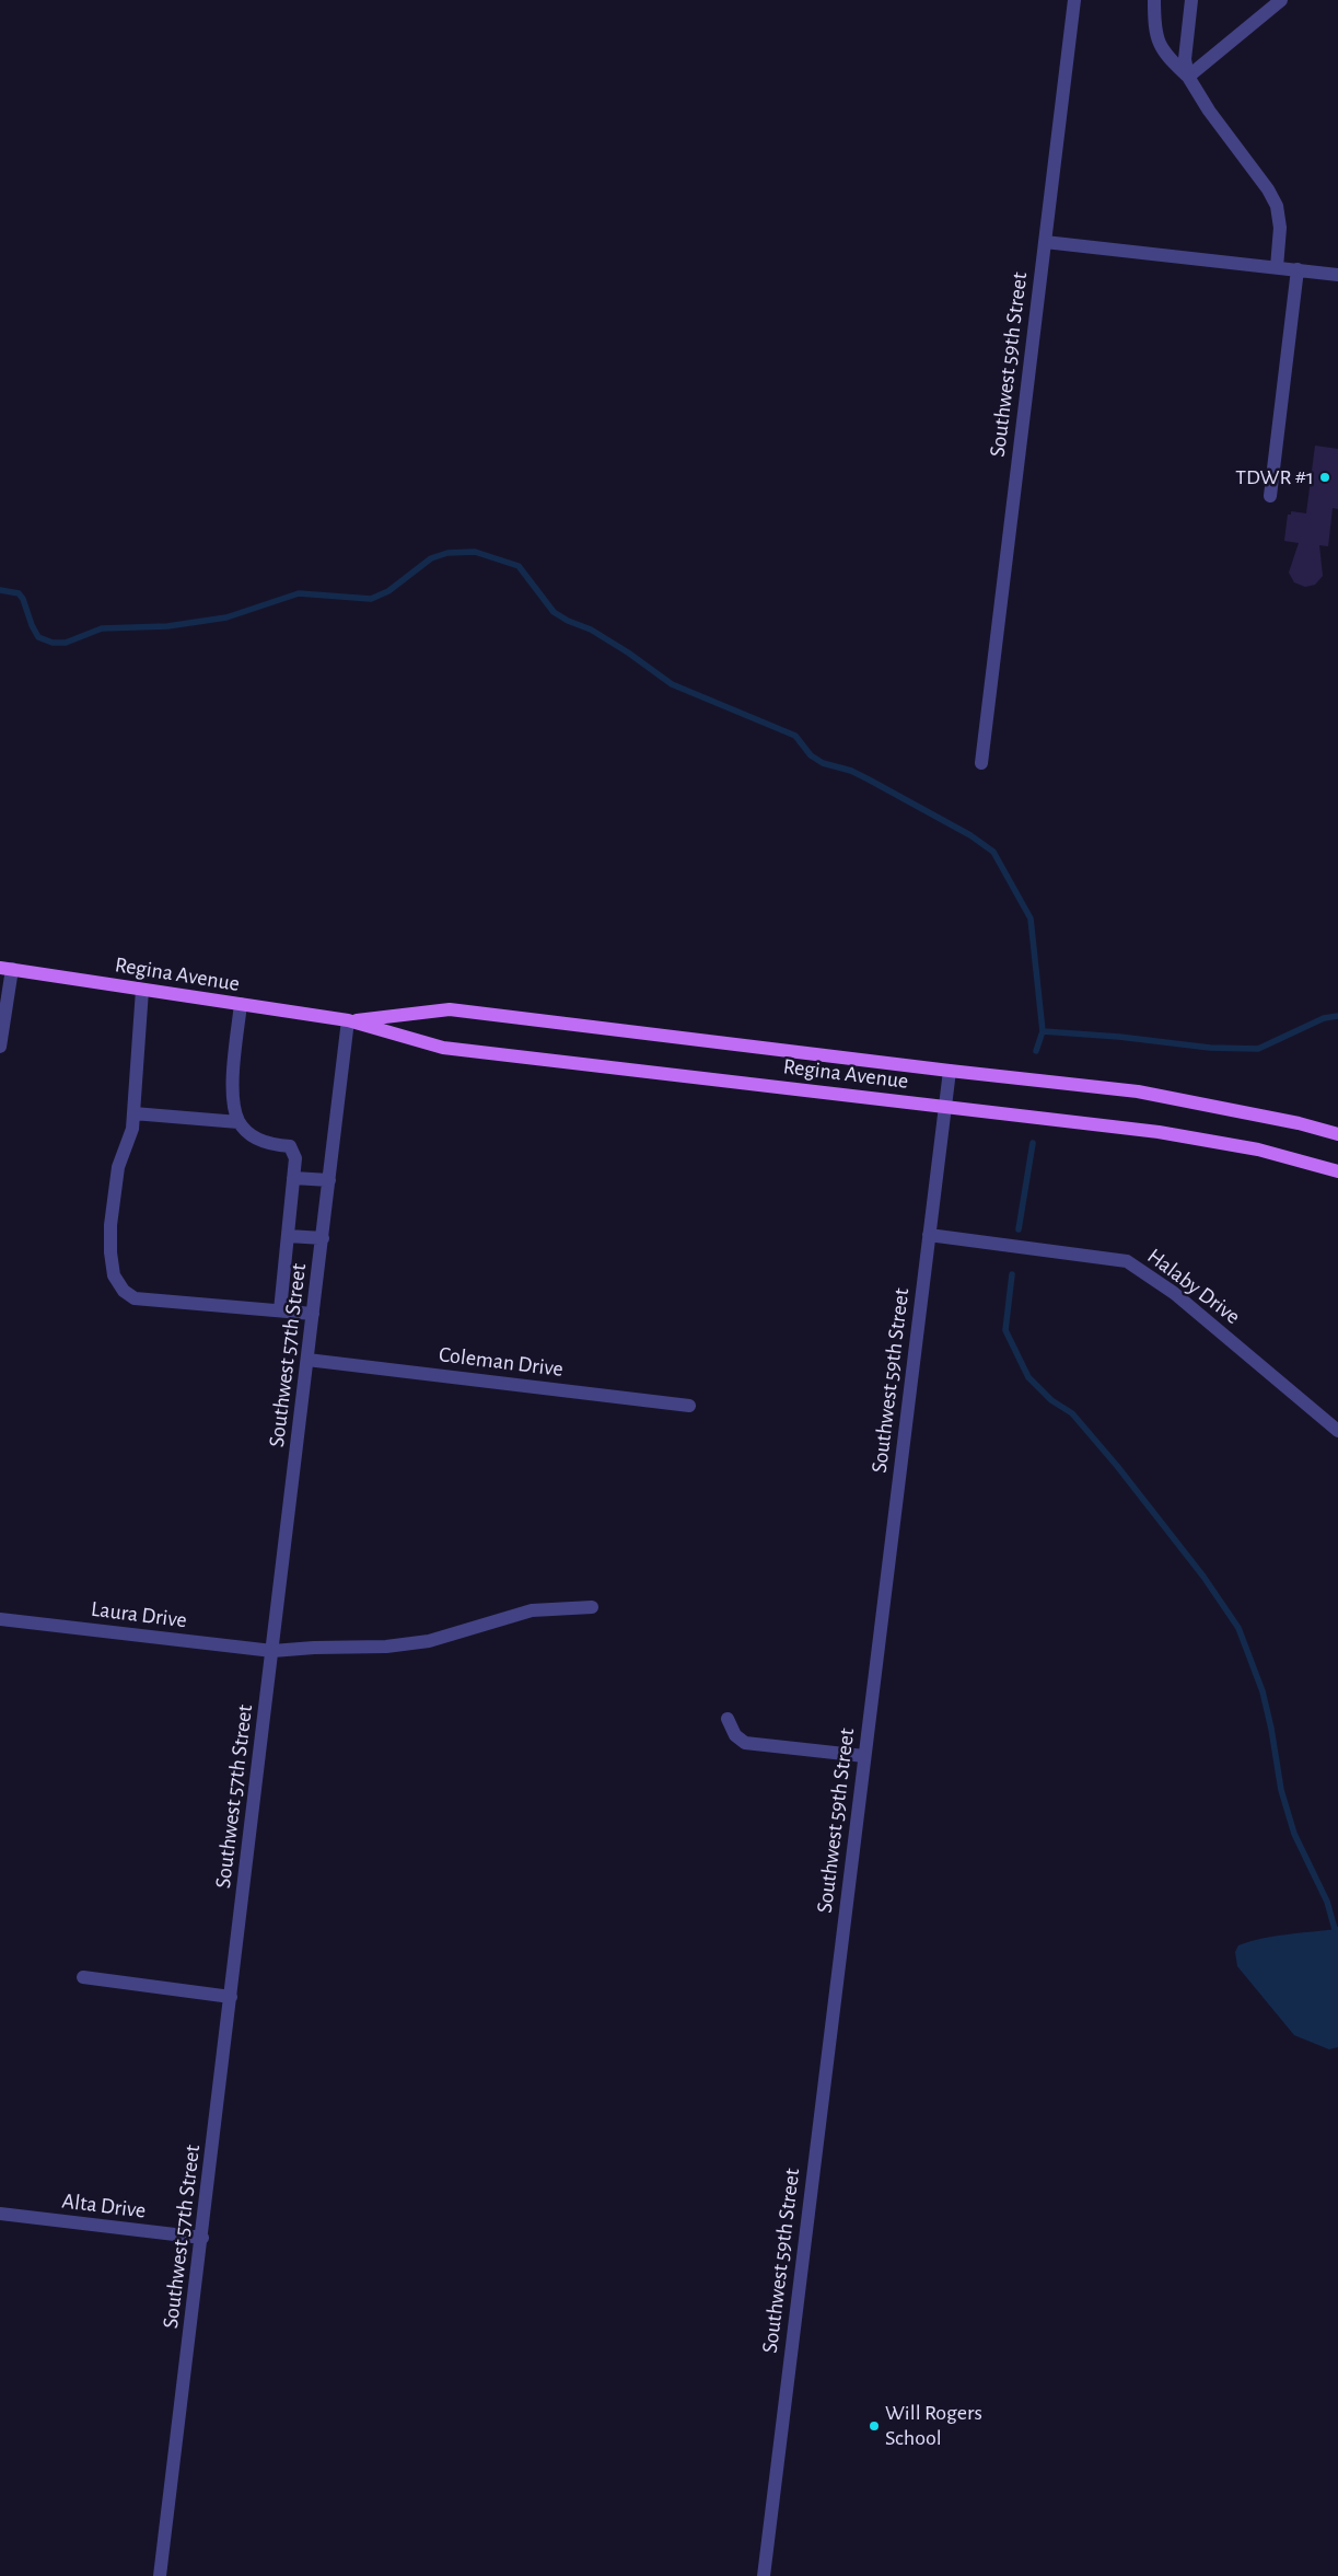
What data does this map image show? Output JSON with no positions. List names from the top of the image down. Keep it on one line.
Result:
{"streets":{"main road":["Regina Avenue"],"street":["Southwest 59th Street","Halaby Drive","Southwest 57th Street","Coleman Drive","Laura Drive","Alta Drive"]},"crossings":[["Southwest 59th Street","Regina Avenue"],["Southwest 59th Street","Halaby Drive"],["Regina Avenue","Southwest 57th Street"],["Southwest 57th Street","Coleman Drive"],["Southwest 57th Street","Laura Drive"],["Southwest 57th Street","Alta Drive"]],"places":["TDWR #1","Will Rogers School"]}
